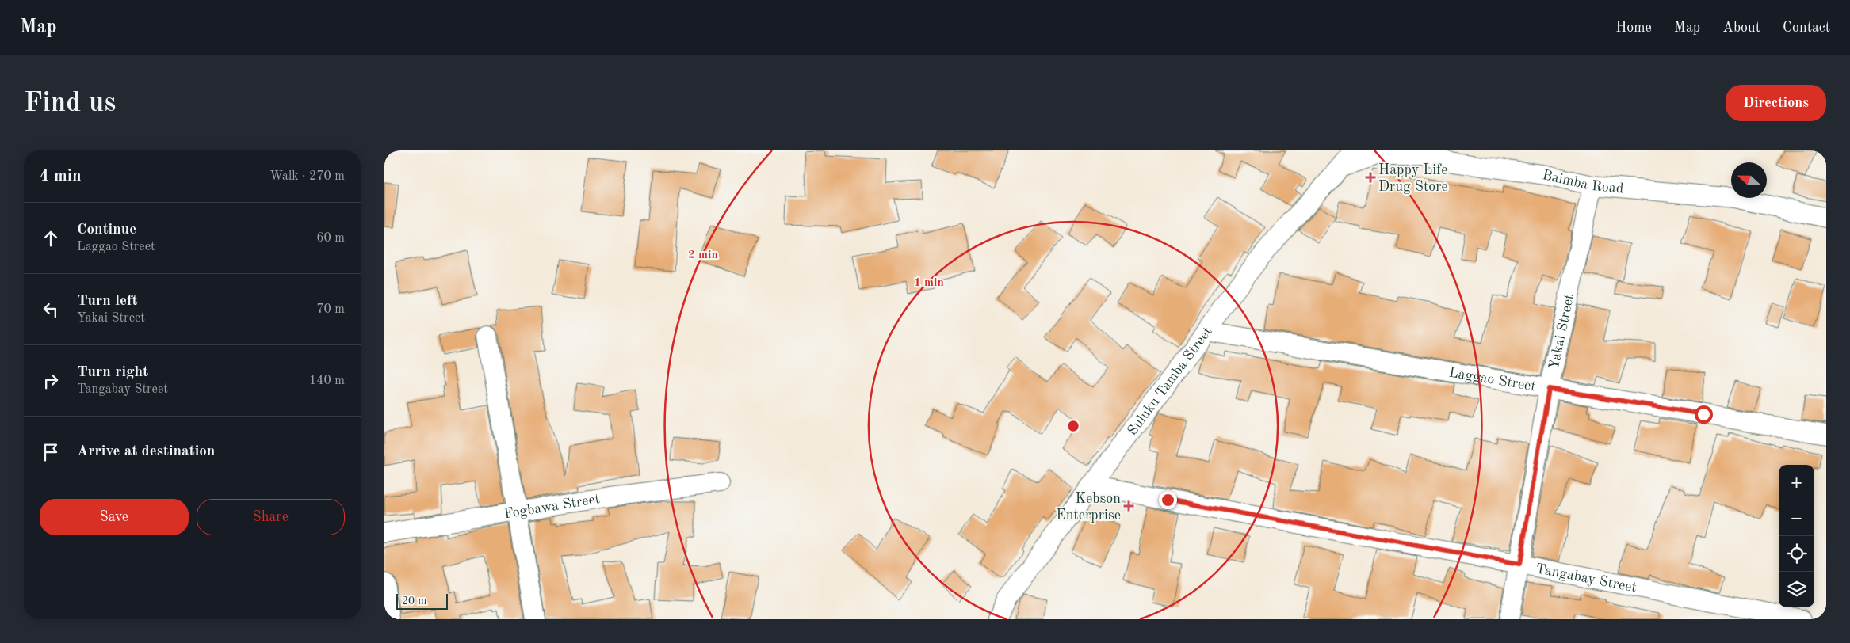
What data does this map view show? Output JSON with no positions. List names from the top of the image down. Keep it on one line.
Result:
{"streets":{"street":["Baimba Road","Yakai Street","Laggao Street","Suluku Tamba Street","Fogbawa Street","Tangabay Street"]},"crossings":[["Baimba Road","Yakai Street"],["Baimba Road","Suluku Tamba Street"],["Yakai Street","Laggao Street"],["Yakai Street","Tangabay Street"],["Laggao Street","Suluku Tamba Street"],["Suluku Tamba Street","Tangabay Street"]],"places":{"health":["Happy Life Drug Store","Kebson Enterprise"]},"scale_bar":"20 m","north":"left","page":{"header":"Map","nav":["Home","Map","About","Contact"],"buttons":["Directions",["Save","Share"]],"title":"Find us","heading":["4 min","Walk · 270 m"],"list":[["Continue","Laggao Street","60 m"],["Turn left","Yakai Street","70 m"],["Turn right","Tangabay Street","140 m"],"Arrive at destination"],"map_buttons":["+","−"],"scale":"20 m"},"rings":["2 min","1 min"]}
